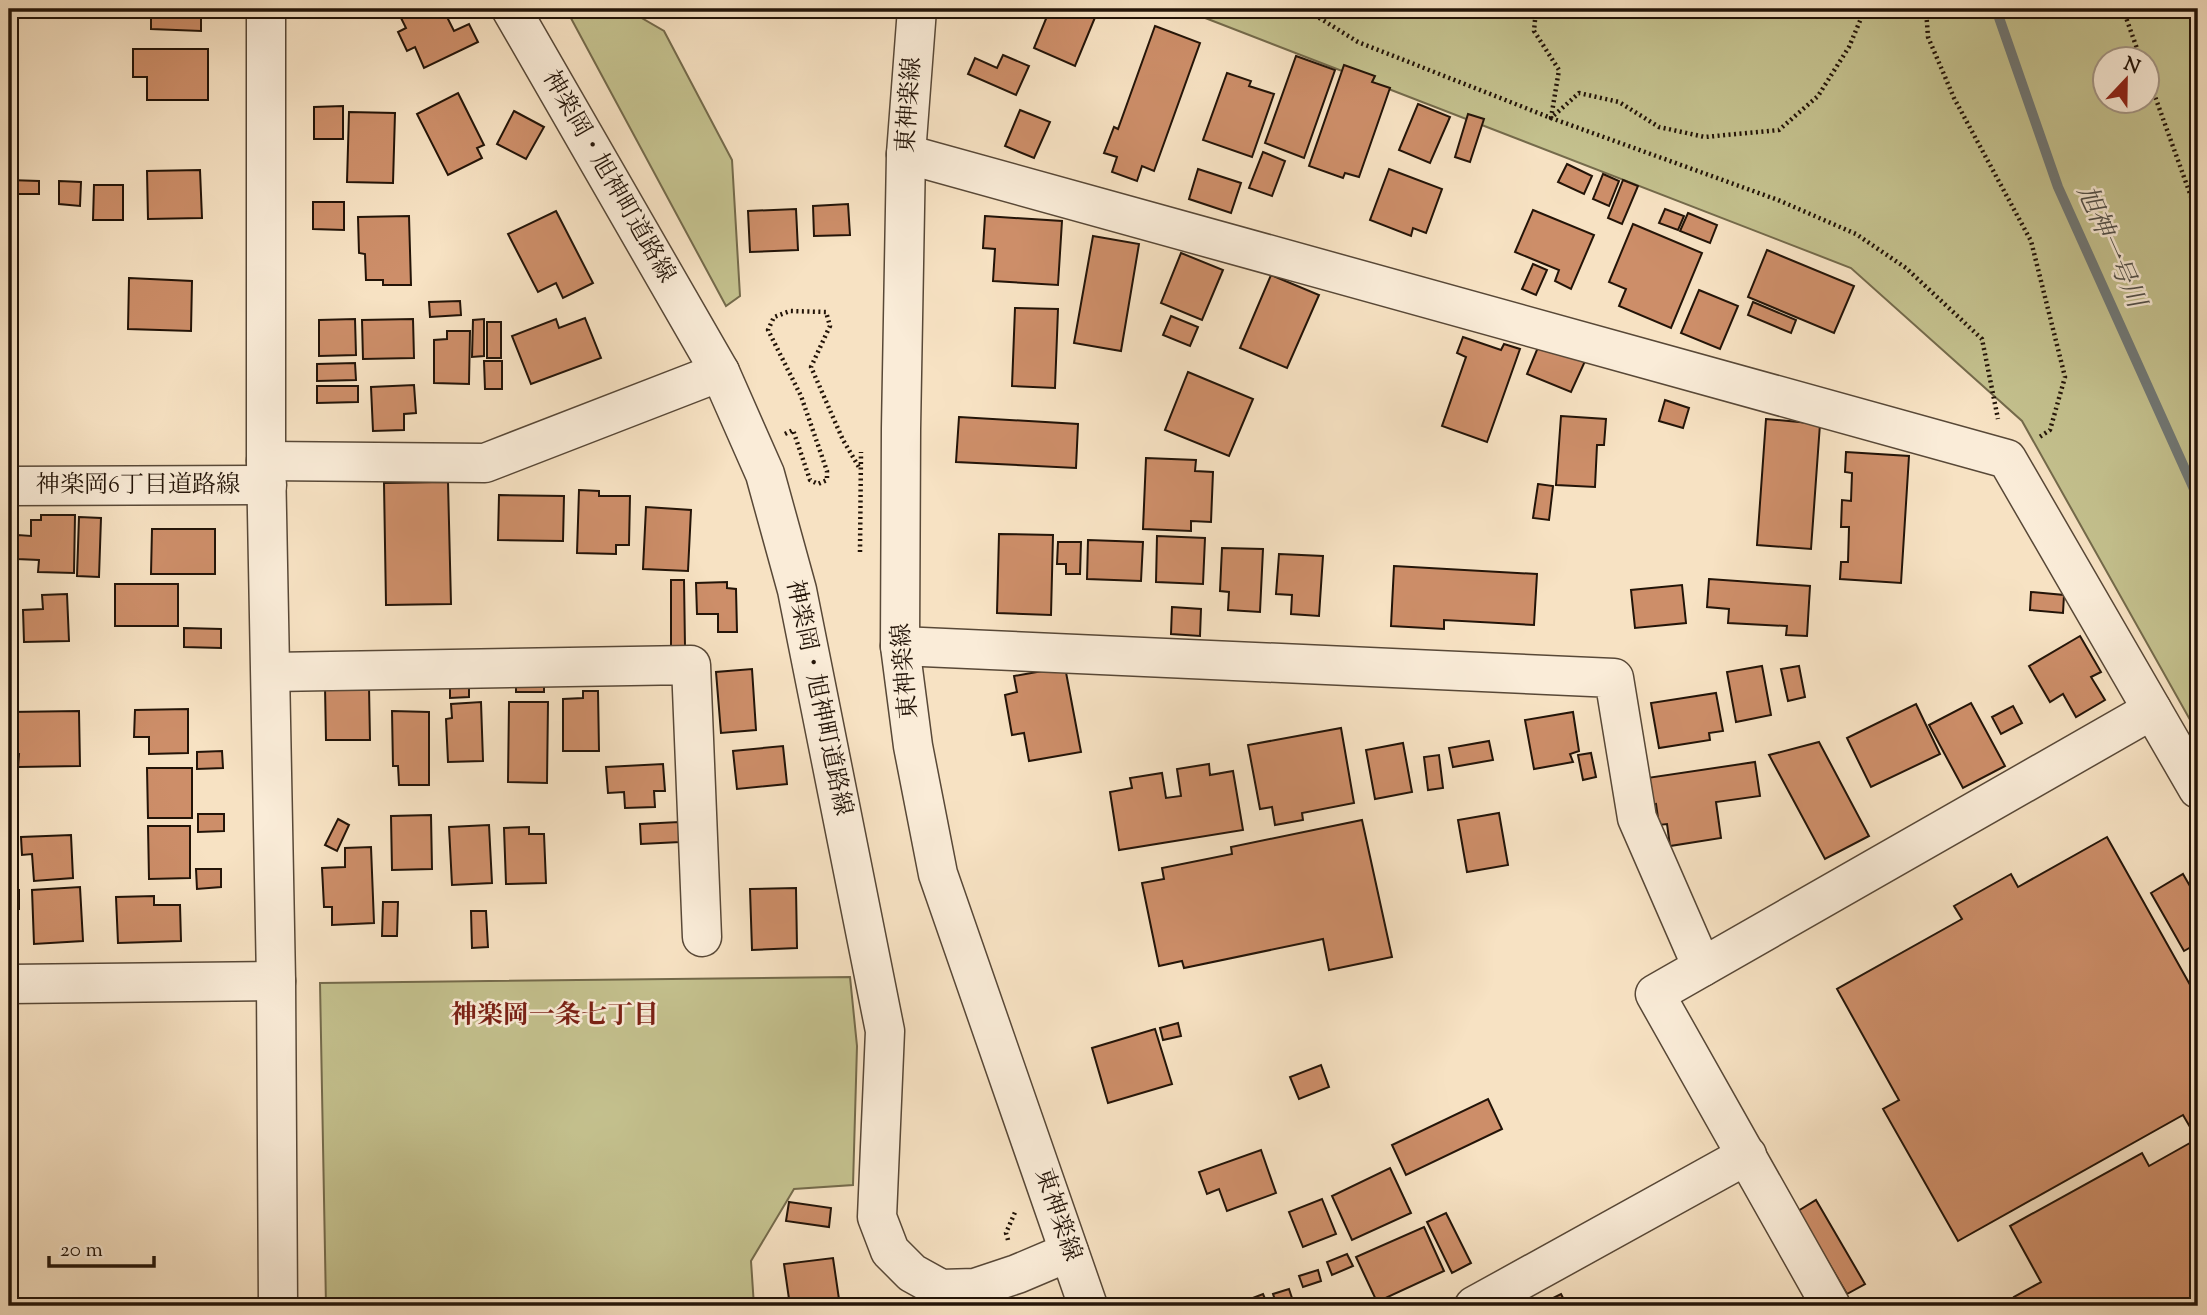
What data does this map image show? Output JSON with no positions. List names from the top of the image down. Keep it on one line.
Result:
{"streets":{"street":["東神楽線","神楽岡・旭神町道路線","神楽岡6丁目道路線"]},"crossings":[["東神楽線","神楽岡・旭神町道路線"],["神楽岡・旭神町道路線","神楽岡6丁目道路線"]],"districts":["神楽岡一条七丁目"],"water":["旭神一号川"],"scale_bar":"20 m","north":"top"}
